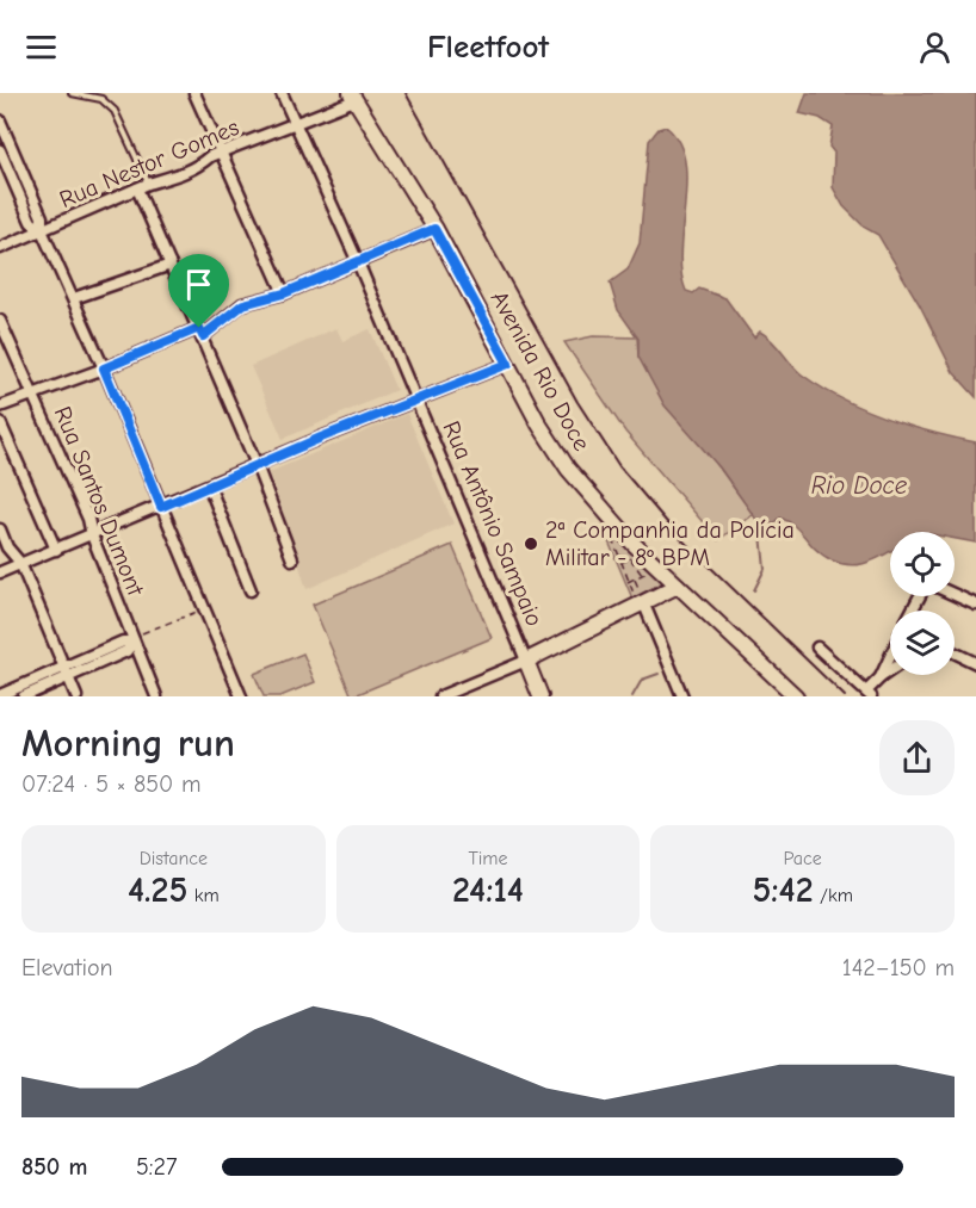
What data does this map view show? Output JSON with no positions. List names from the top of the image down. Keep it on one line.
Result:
{"streets":{"street":["Rua Nestor Gomes","Avenida Rio Doce","Rua Santos Dumont","Rua Antônio Sampaio"]},"crossings":[["Rua Nestor Gomes","Avenida Rio Doce"],["Rua Nestor Gomes","Rua Antônio Sampaio"]],"water":["Rio Doce"],"places":["2ª Companhia da Polícia Militar - 8º BPM"],"page":{"header":"Fleetfoot","heading":["Morning run","07:24 · 5 × 850 m"],"stats":[["Distance","4.25 km"],["Time","24:14"],["Pace","5:42 /km"]],"chart":["Elevation","142–150 m"],"list":[{"name":"850 m","note":"5:27"}]}}
